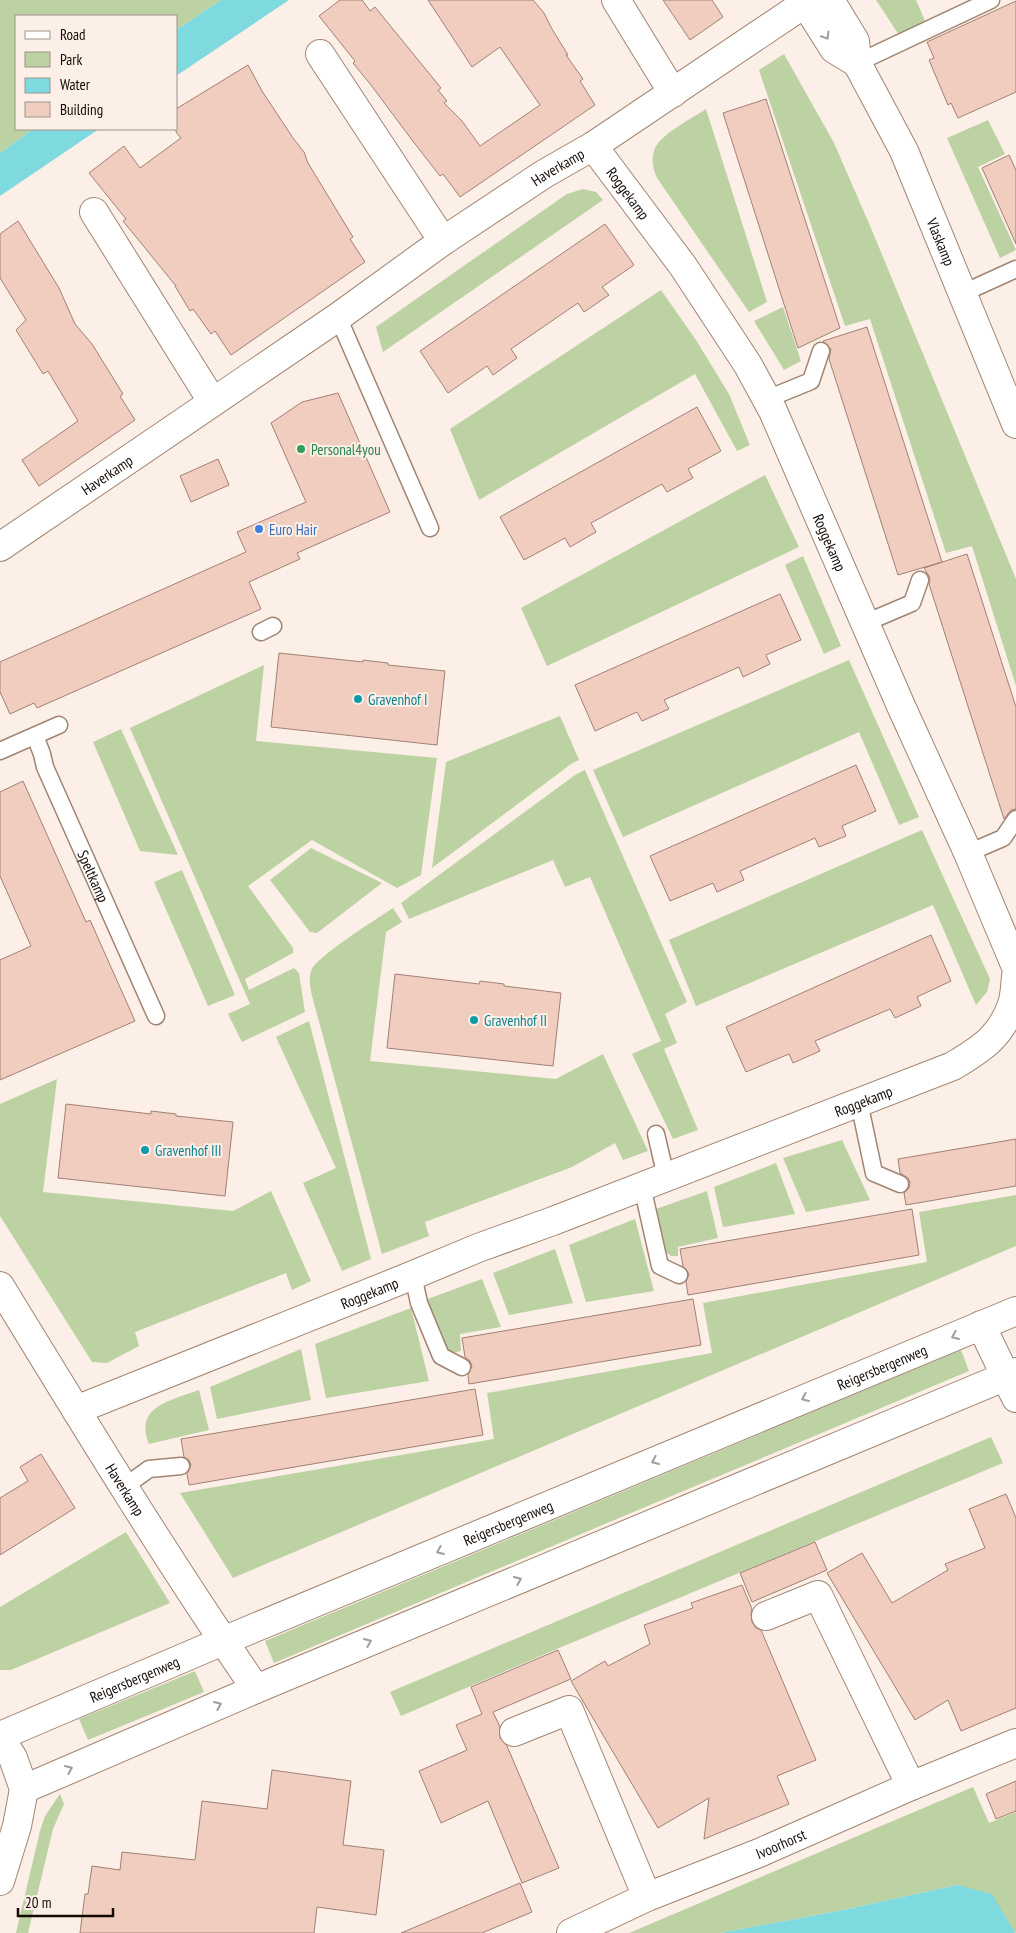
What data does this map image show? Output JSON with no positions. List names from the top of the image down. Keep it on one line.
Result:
{"streets":{"street":["Haverkamp","Roggekamp","Vlaskamp","Reigersbergenweg","Ivoorhorst"],"lane":["Speltkamp"]},"crossings":[["Haverkamp","Roggekamp"],["Haverkamp","Reigersbergenweg"]],"places":["Personal4you","Euro Hair","Gravenhof I","Gravenhof II","Gravenhof III"],"legend":["Road","Park","Water","Building"],"scale_bar":"20 m"}
